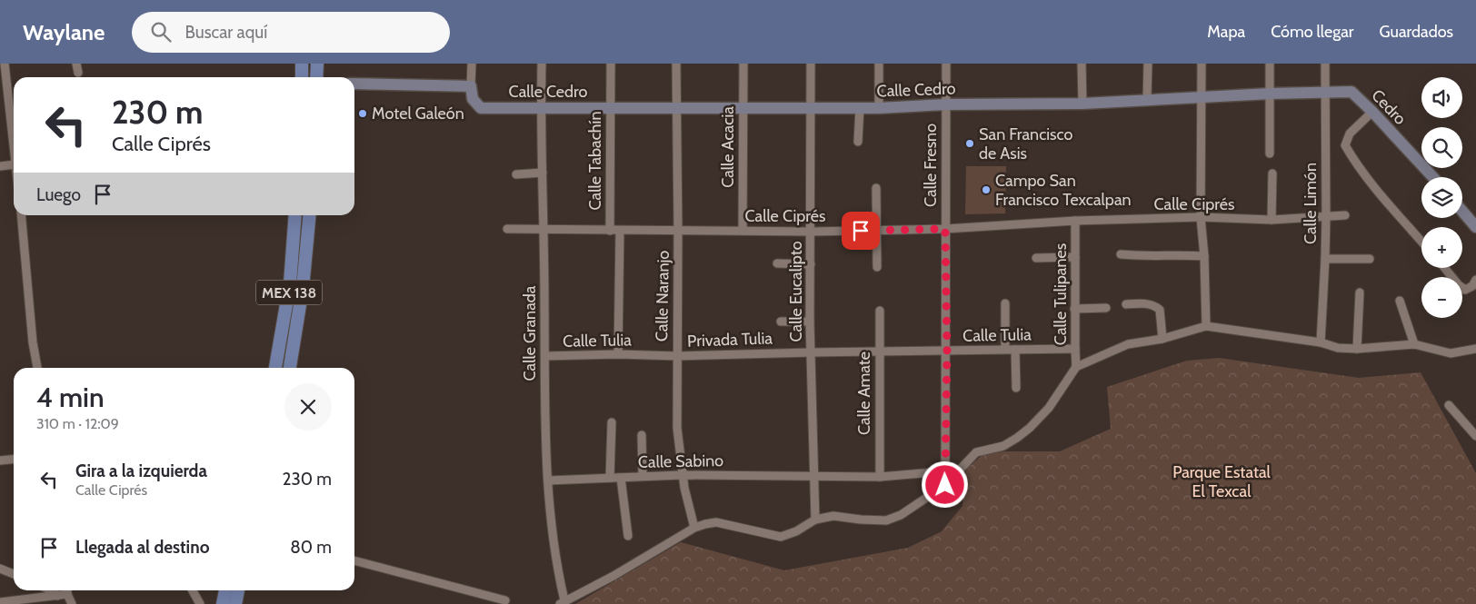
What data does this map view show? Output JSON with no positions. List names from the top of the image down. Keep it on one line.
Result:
{"streets":{"main road":["MEX 138"],"street":["Calle Cedro","Cedro","Calle Acacia","Calle Tabachín","Calle Fresno","Calle Limón","Calle Ciprés","Calle Eucalipto","Calle Tulipanes","Calle Naranjo","Calle Granada","Calle Tulia","Privada Tulia","Calle Amate","Calle Sabino"]},"crossings":[["Calle Cedro","Cedro"],["Calle Cedro","Calle Acacia"],["Calle Cedro","Calle Tabachín"],["Calle Cedro","Calle Fresno"],["Calle Cedro","Calle Limón"],["Calle Cedro","Calle Eucalipto"],["Calle Cedro","Calle Naranjo"],["Calle Cedro","Calle Granada"],["Calle Acacia","Calle Ciprés"],["Calle Tabachín","Calle Ciprés"],["Calle Fresno","Calle Ciprés"],["Calle Fresno","Calle Tulia"],["Calle Fresno","Calle Sabino"],["Calle Limón","Calle Ciprés"],["Calle Ciprés","Calle Eucalipto"],["Calle Ciprés","Calle Tulipanes"],["Calle Ciprés","Calle Naranjo"],["Calle Ciprés","Calle Granada"],["Calle Eucalipto","Calle Tulia"],["Calle Eucalipto","Privada Tulia"],["Calle Eucalipto","Calle Sabino"],["Calle Tulipanes","Calle Tulia"],["Calle Naranjo","Calle Tulia"],["Calle Naranjo","Privada Tulia"],["Calle Naranjo","Calle Sabino"],["Calle Granada","Calle Tulia"],["Calle Granada","Calle Sabino"],["Calle Tulia","Privada Tulia"],["Calle Tulia","Calle Amate"],["Calle Amate","Calle Sabino"]],"parks":["Parque Estatal El Texcal"],"places":["Motel Galeón","San Francisco de Asis","Campo San Francisco Texcalpan"],"page":{"header":"Waylane","search":"Buscar aquí","nav":["Mapa","Cómo llegar","Guardados"],"map_buttons":["+","−"],"turn":["230 m","Calle Ciprés"],"then":"Luego","heading":["4 min","310 m · 12:09"],"list":[{"name":"Gira a la izquierda","note":"Calle Ciprés","value":"230 m"},{"name":"Llegada al destino","value":"80 m"}]}}
